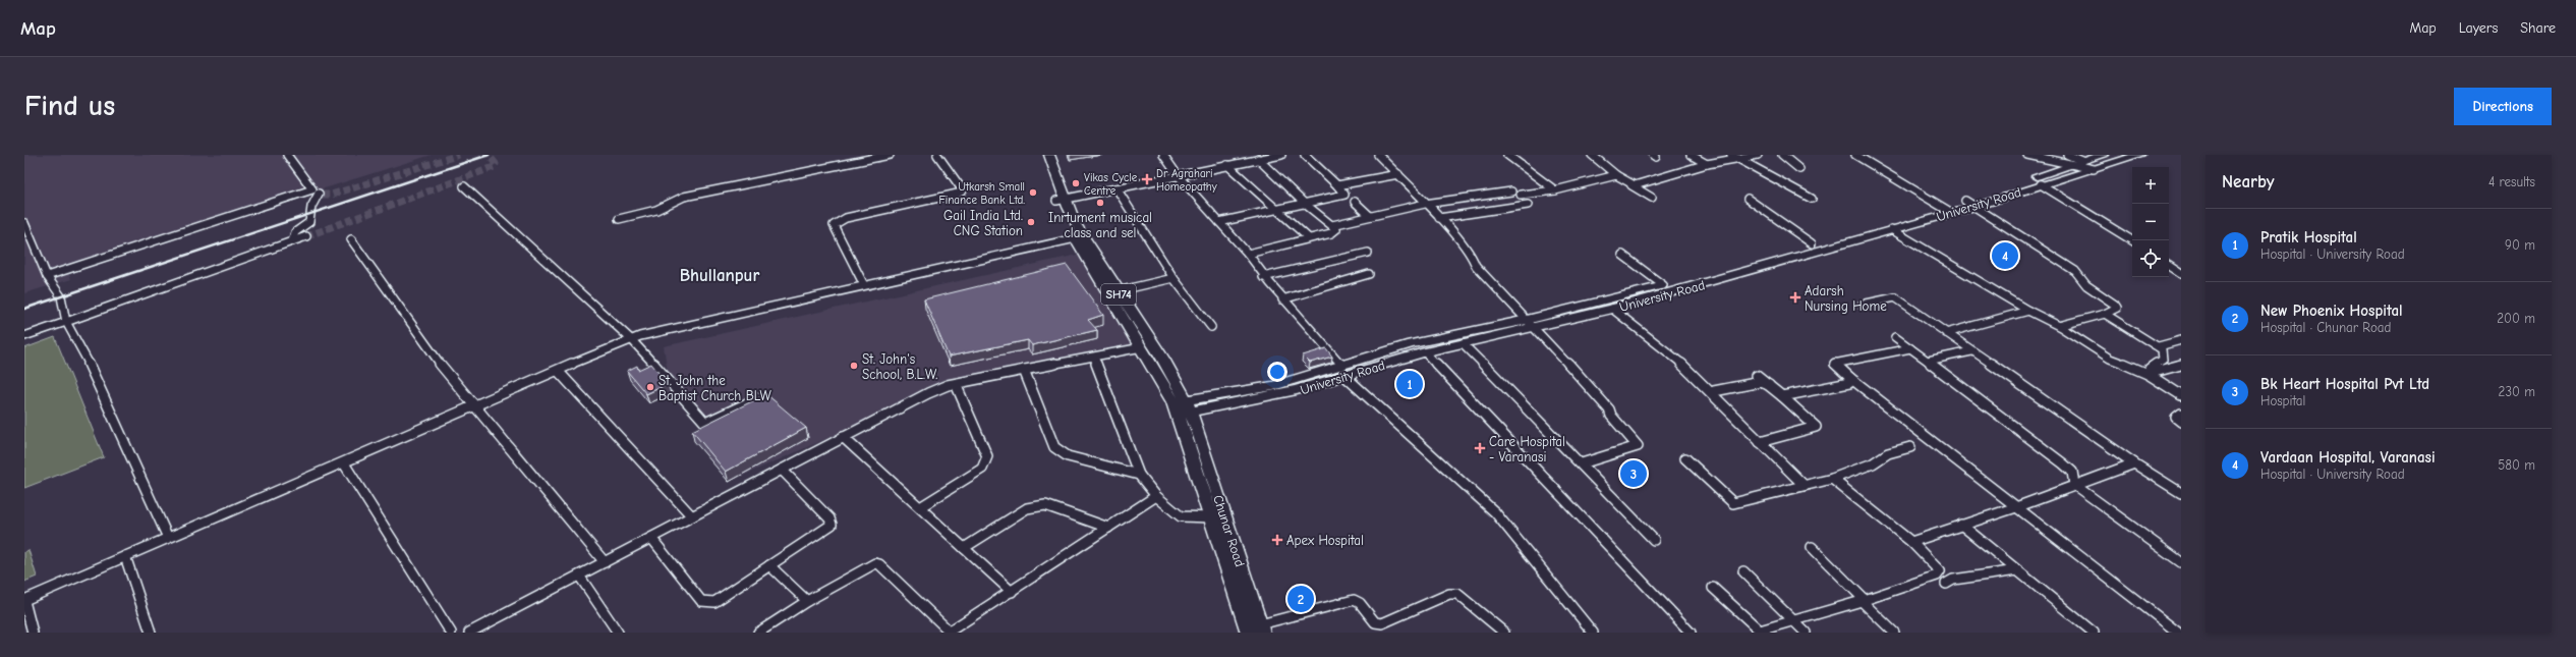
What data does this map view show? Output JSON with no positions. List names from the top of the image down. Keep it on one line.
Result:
{"streets":{"main road":["University Road","SH74","Chunar Road"]},"crossings":[["University Road","SH74"],["University Road","Chunar Road"],["SH74","Chunar Road"]],"districts":["Bhullanpur"],"places":{"health":["Dr Agrahari Homeopathy","Adarsh Nursing Home","Care Hospital - Varanasi","Apex Hospital"],"other":["Vikas Cycle Centre","Utkarsh Small Finance Bank Ltd.","Inrtument musical class and sel","Gail India Ltd. CNG Station","St. John's School, B.L.W.","St. John the Baptist Church BLW"]},"page":{"header":"Map","nav":["Map","Layers","Share"],"buttons":"Directions","title":"Find us","heading":["Nearby","4 results"],"map_buttons":["+","−"],"list":[{"mark":"1","name":"Pratik Hospital","note":"Hospital · University Road","value":"90 m"},{"mark":"2","name":"New Phoenix Hospital","note":"Hospital · Chunar Road","value":"200 m"},{"mark":"3","name":"Bk Heart Hospital Pvt Ltd","note":"Hospital","value":"230 m"},{"mark":"4","name":"Vardaan Hospital, Varanasi","note":"Hospital · University Road","value":"580 m"}],"pins":["4","1","3","2"]}}
